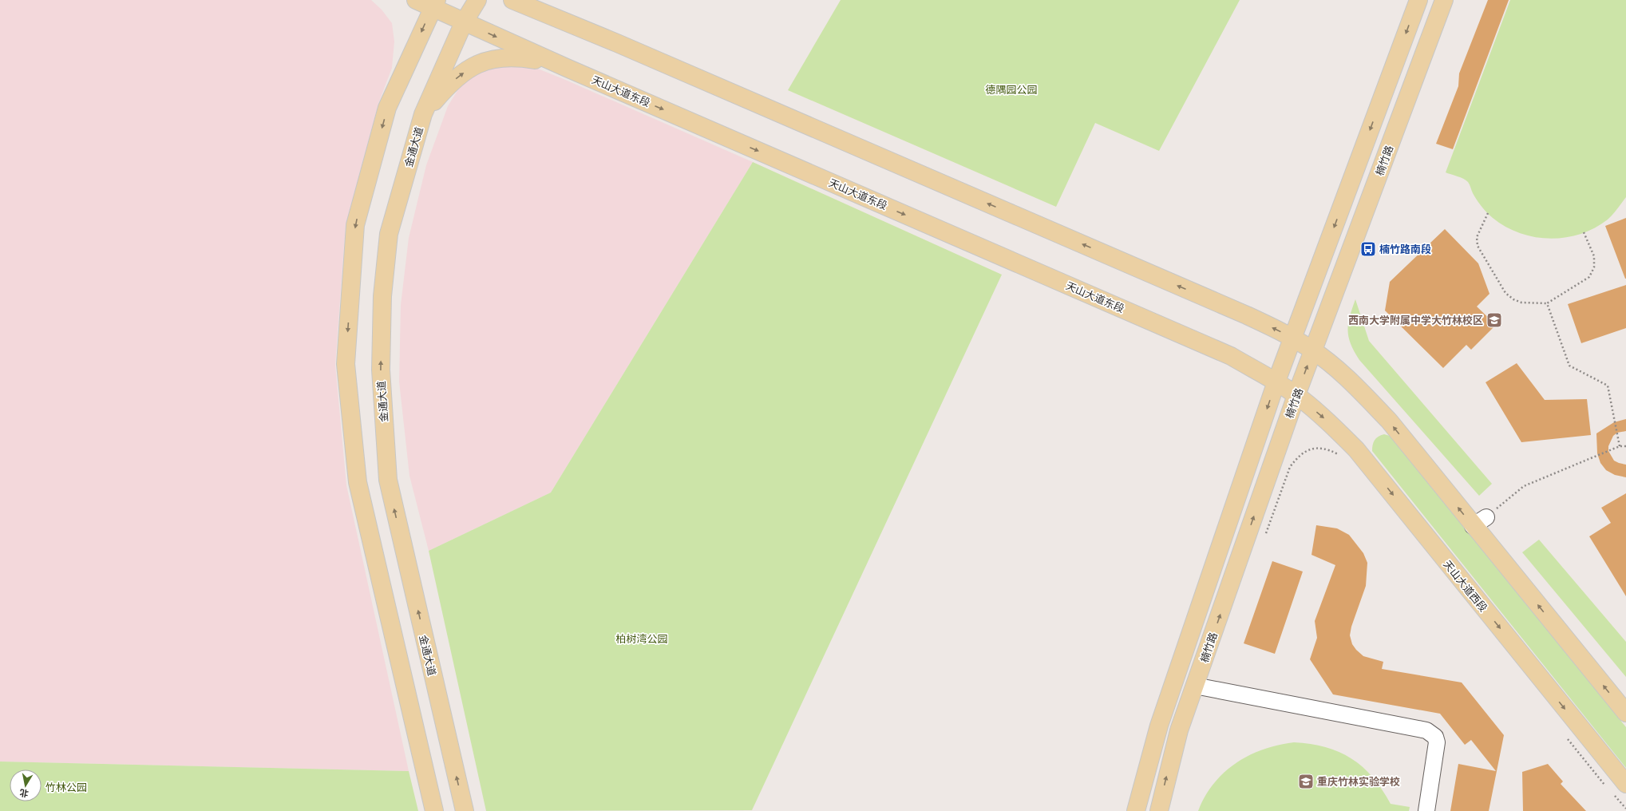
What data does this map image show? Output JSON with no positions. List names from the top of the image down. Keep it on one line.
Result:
{"streets":{"main road":["天山大道东段","金通大道","楠竹路","天山大道西段"]},"crossings":[["天山大道东段","金通大道"],["天山大道东段","楠竹路"],["天山大道东段","天山大道西段"],["楠竹路","天山大道西段"]],"parks":["德隅园公园","柏树湾公园","竹林公园"],"places":{"bus stop":["楠竹路南段"],"school or university":["西南大学附属中学大竹林校区","重庆竹林实验学校"]},"north":"bottom"}
